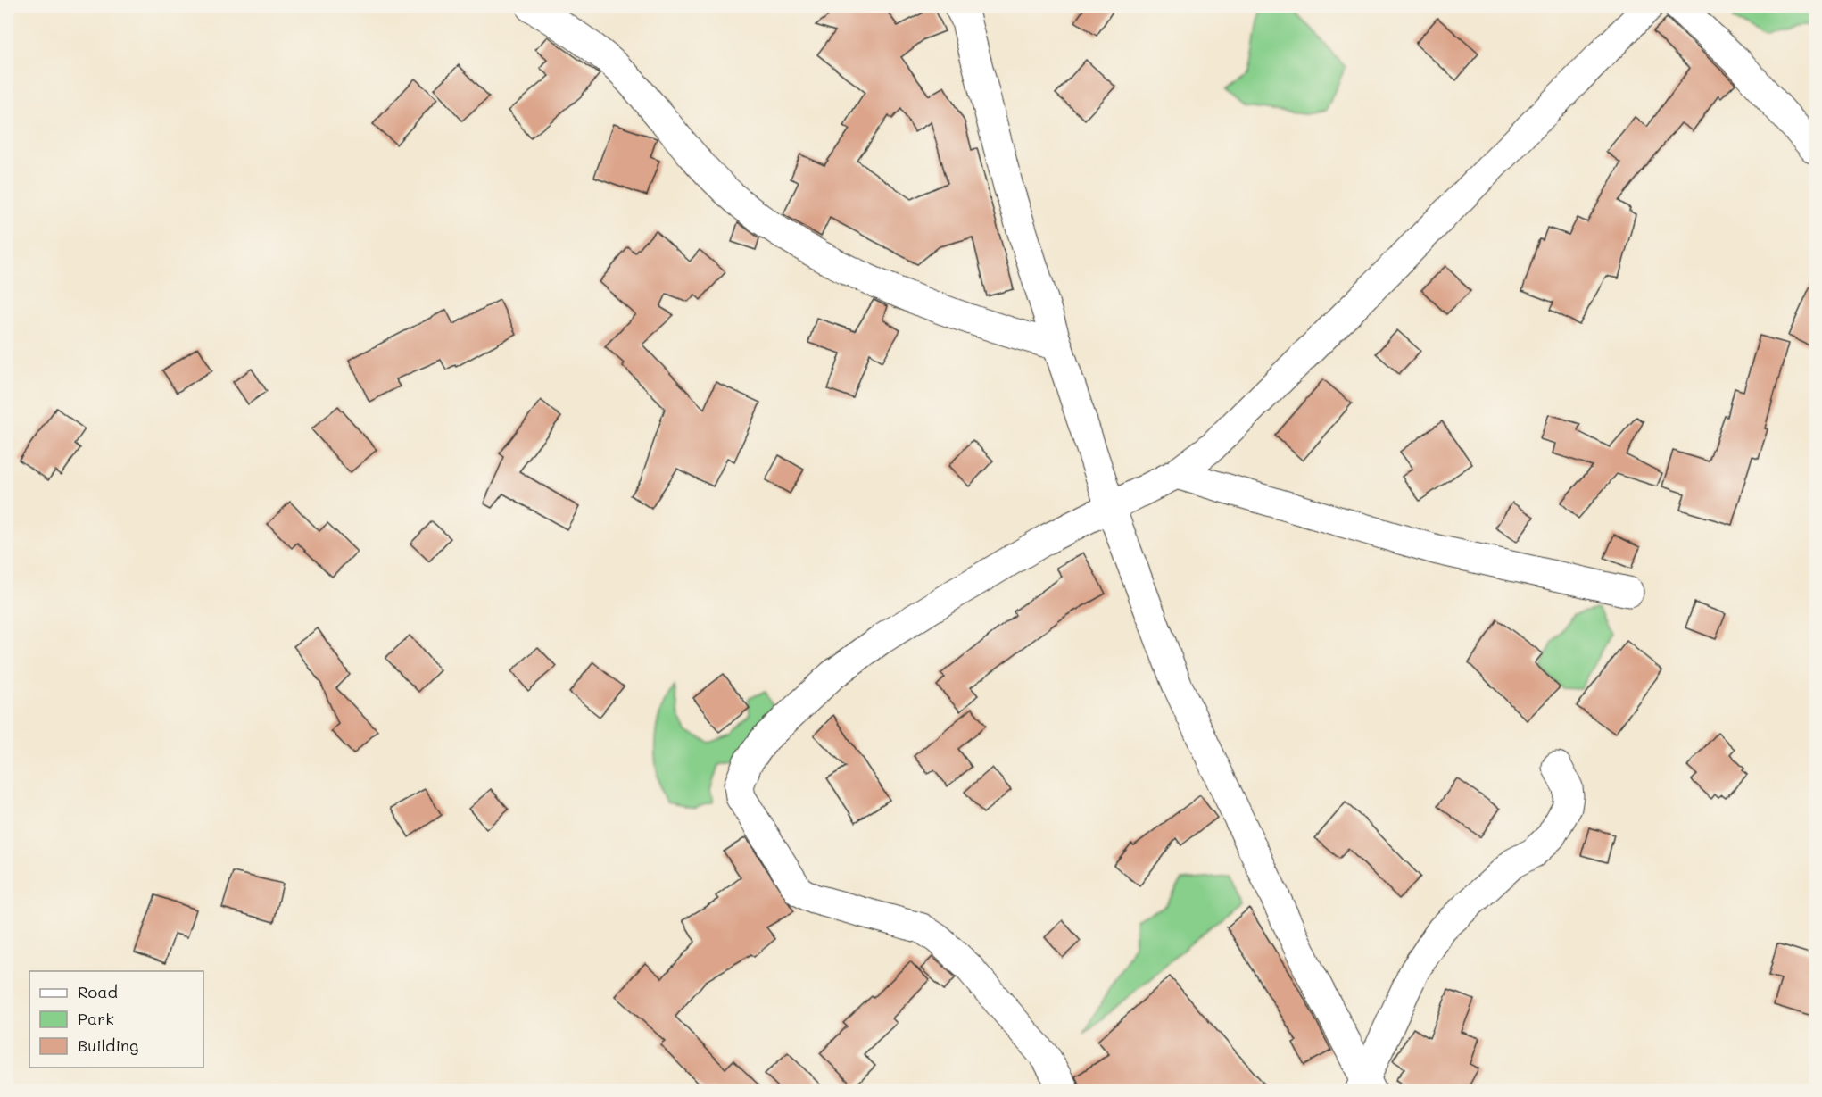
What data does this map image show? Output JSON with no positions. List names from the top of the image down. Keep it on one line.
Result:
{"legend":["Road","Park","Building"]}
